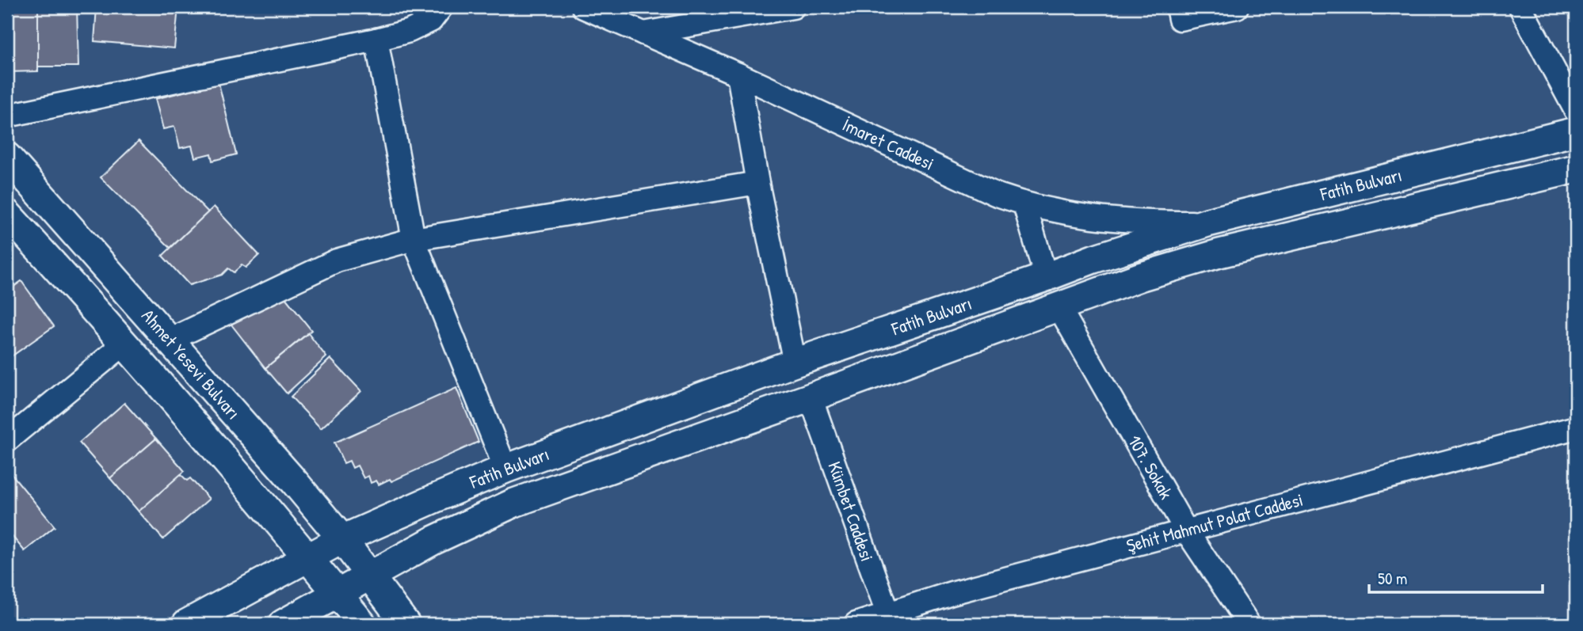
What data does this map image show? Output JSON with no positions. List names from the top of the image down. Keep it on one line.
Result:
{"streets":{"main road":["Fatih Bulvarı","Ahmet Yesevi Bulvarı"],"street":["İmaret Caddesi","107. Sokak","Kümbet Caddesi","Şehit Mahmut Polat Caddesi"]},"crossings":[["İmaret Caddesi","Fatih Bulvarı"],["Fatih Bulvarı","Ahmet Yesevi Bulvarı"],["Fatih Bulvarı","107. Sokak"],["Fatih Bulvarı","Kümbet Caddesi"],["107. Sokak","Şehit Mahmut Polat Caddesi"],["Kümbet Caddesi","Şehit Mahmut Polat Caddesi"]],"scale_bar":"50 m"}
